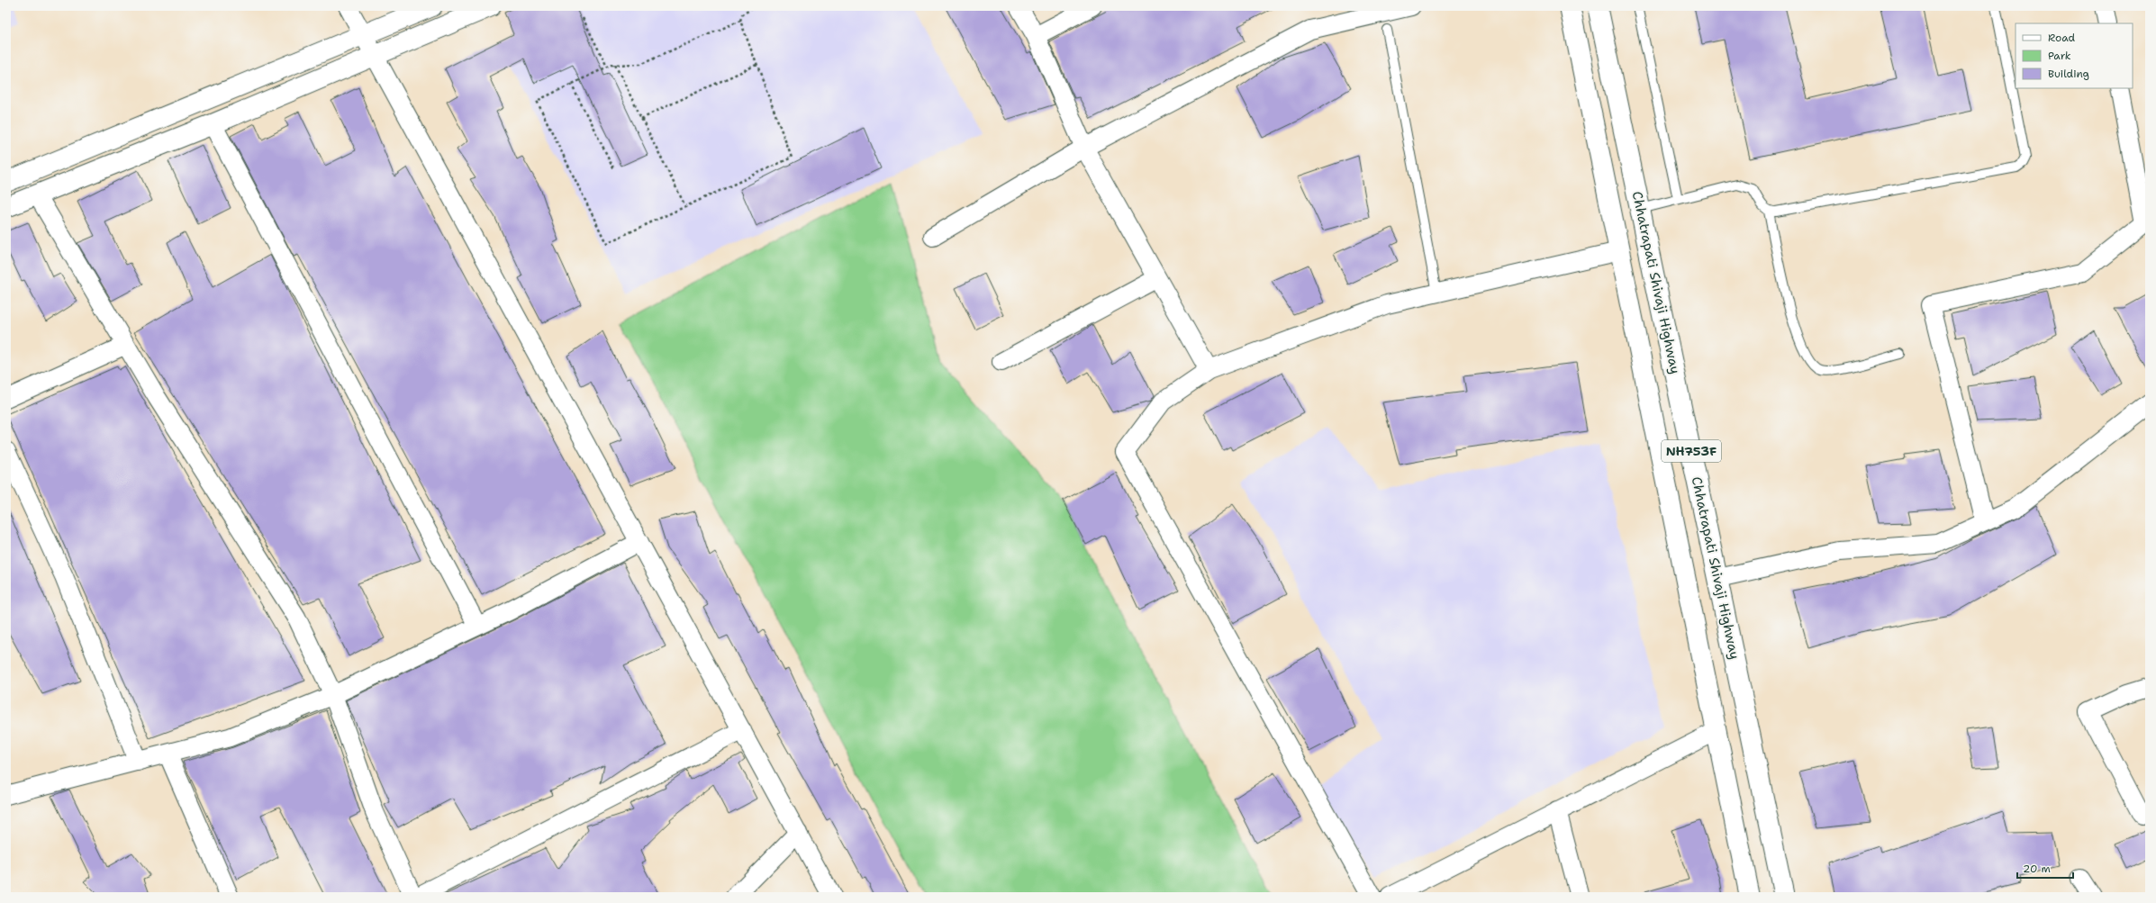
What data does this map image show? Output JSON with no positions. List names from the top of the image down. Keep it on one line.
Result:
{"streets":{"main road":["Chhatrapati Shivaji Highway","NH753F"]},"legend":["Road","Park","Building"],"scale_bar":"20 m"}
